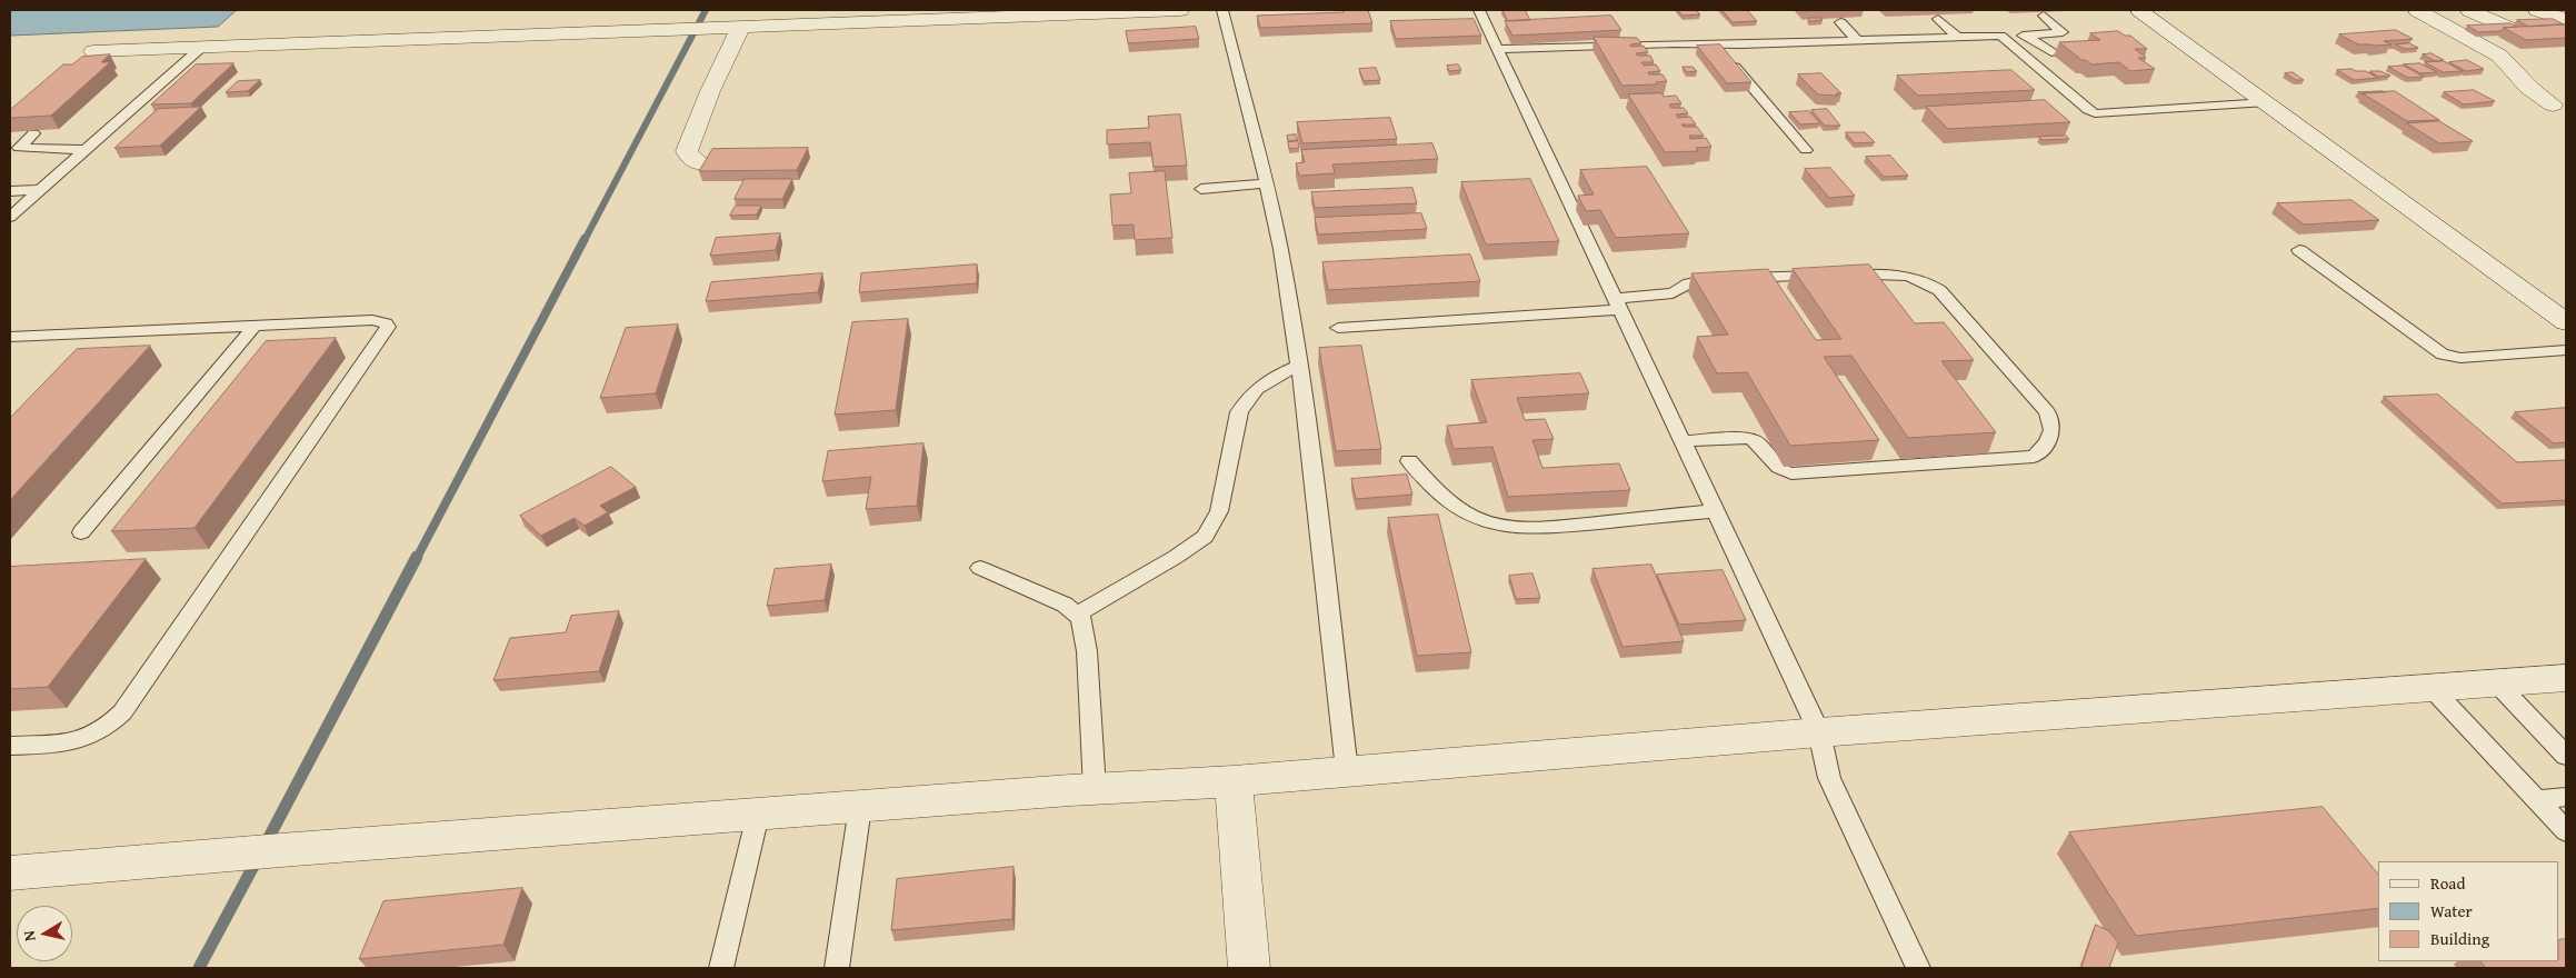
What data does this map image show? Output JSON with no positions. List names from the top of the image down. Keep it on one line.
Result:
{"legend":["Road","Water","Building"],"north":"left"}
